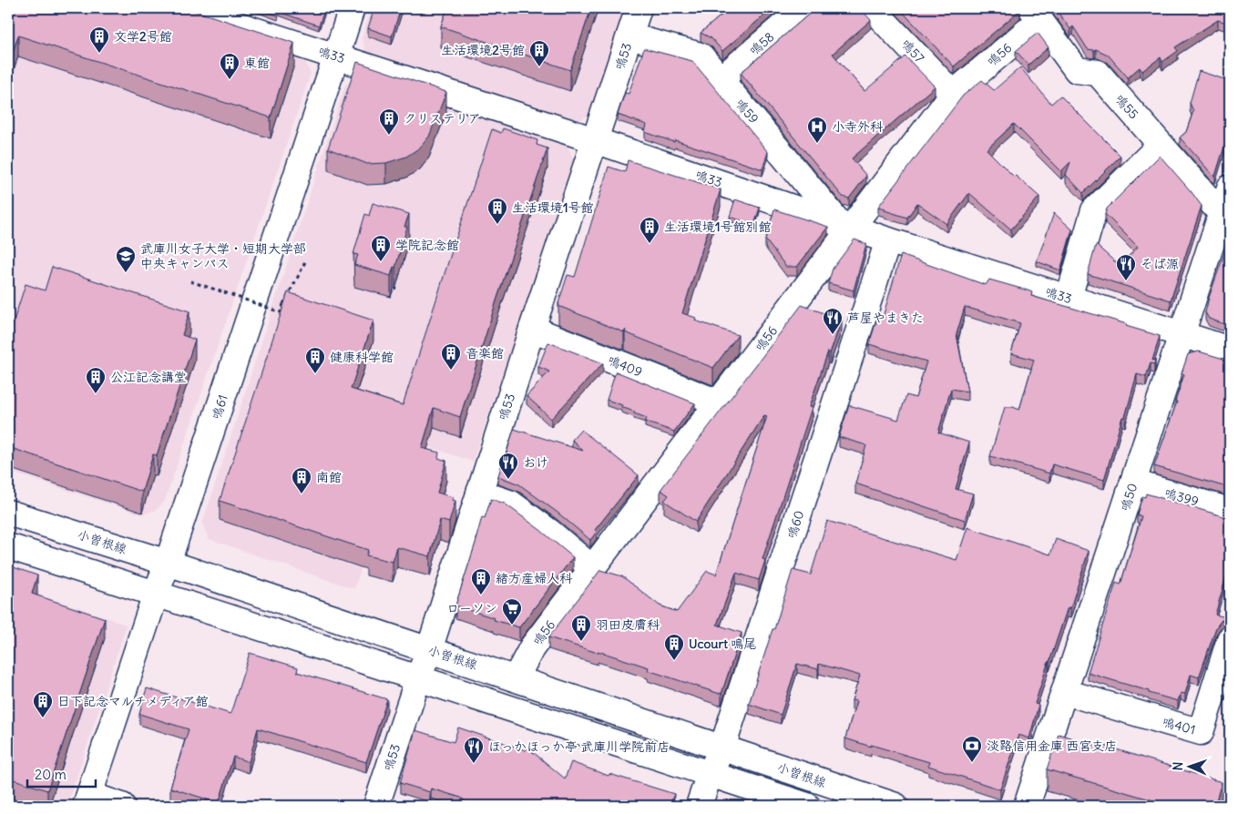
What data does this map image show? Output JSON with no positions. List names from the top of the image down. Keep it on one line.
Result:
{"streets":{"street":["鳴58","鳴57","鳴33","鳴56","鳴53","鳴55","鳴59","鳴409","鳴61","鳴50","鳴399","鳴60","小曽根線","鳴401"]},"crossings":[["鳴58","鳴59"],["鳴57","鳴56"],["鳴33","鳴56"],["鳴33","鳴53"],["鳴33","鳴59"],["鳴33","鳴61"],["鳴33","鳴50"],["鳴33","鳴60"],["鳴56","鳴55"],["鳴56","鳴59"],["鳴56","鳴409"],["鳴56","小曽根線"],["鳴53","鳴59"],["鳴53","鳴409"],["鳴53","小曽根線"],["鳴55","鳴50"],["鳴61","小曽根線"],["鳴50","鳴399"],["鳴50","鳴401"],["鳴60","小曽根線"]],"places":{"building":["文学2号館","生活環境2号館","東館","クリステリア","生活環境1号館","生活環境1号館別館","学院記念館","音楽館","健康科学館","公江記念講堂","南館","緒方産婦人科","羽田皮膚科","Ucourt 鳴尾","日下記念マルチメディア館"],"hospital":["小寺外科"],"school or university":["武庫川女子大学・短期大学部 中央キャンパス"],"restaurant":["そば源","芦屋やまきた","おけ","ほっかほっか亭 武庫川学院前店"],"supermarket":["ローソン"],"bank":["淡路信用金庫 西宮支店"]},"scale_bar":"20 m","north":"left"}
